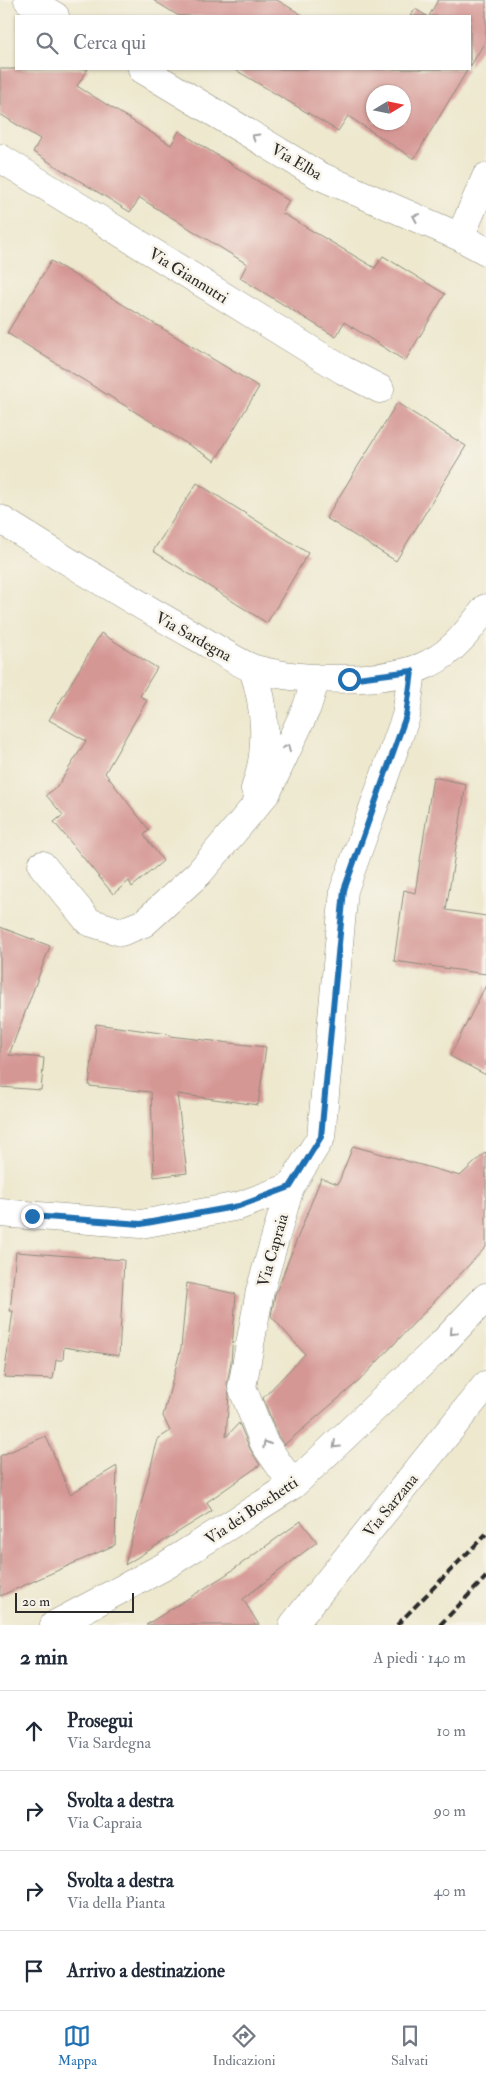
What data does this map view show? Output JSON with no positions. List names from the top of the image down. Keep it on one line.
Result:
{"streets":{"street":["Via Elba","Via Giannutri","Via Sardegna","Via Capraia","Via Sarzana","Via dei Boschetti"]},"crossings":[["Via Sardegna","Via Capraia"],["Via Capraia","Via dei Boschetti"]],"one_way":["Via Elba","Via dei Boschetti"],"scale_bar":"20 m","north":"right","page":{"search":"Cerca qui","scale":"20 m","heading":["2 min","A piedi · 140 m"],"list":[["Prosegui","Via Sardegna","10 m"],["Svolta a destra","Via Capraia","90 m"],["Svolta a destra","Via della Pianta","40 m"],"Arrivo a destinazione"],"nav":["Mappa","Indicazioni","Salvati"]}}
